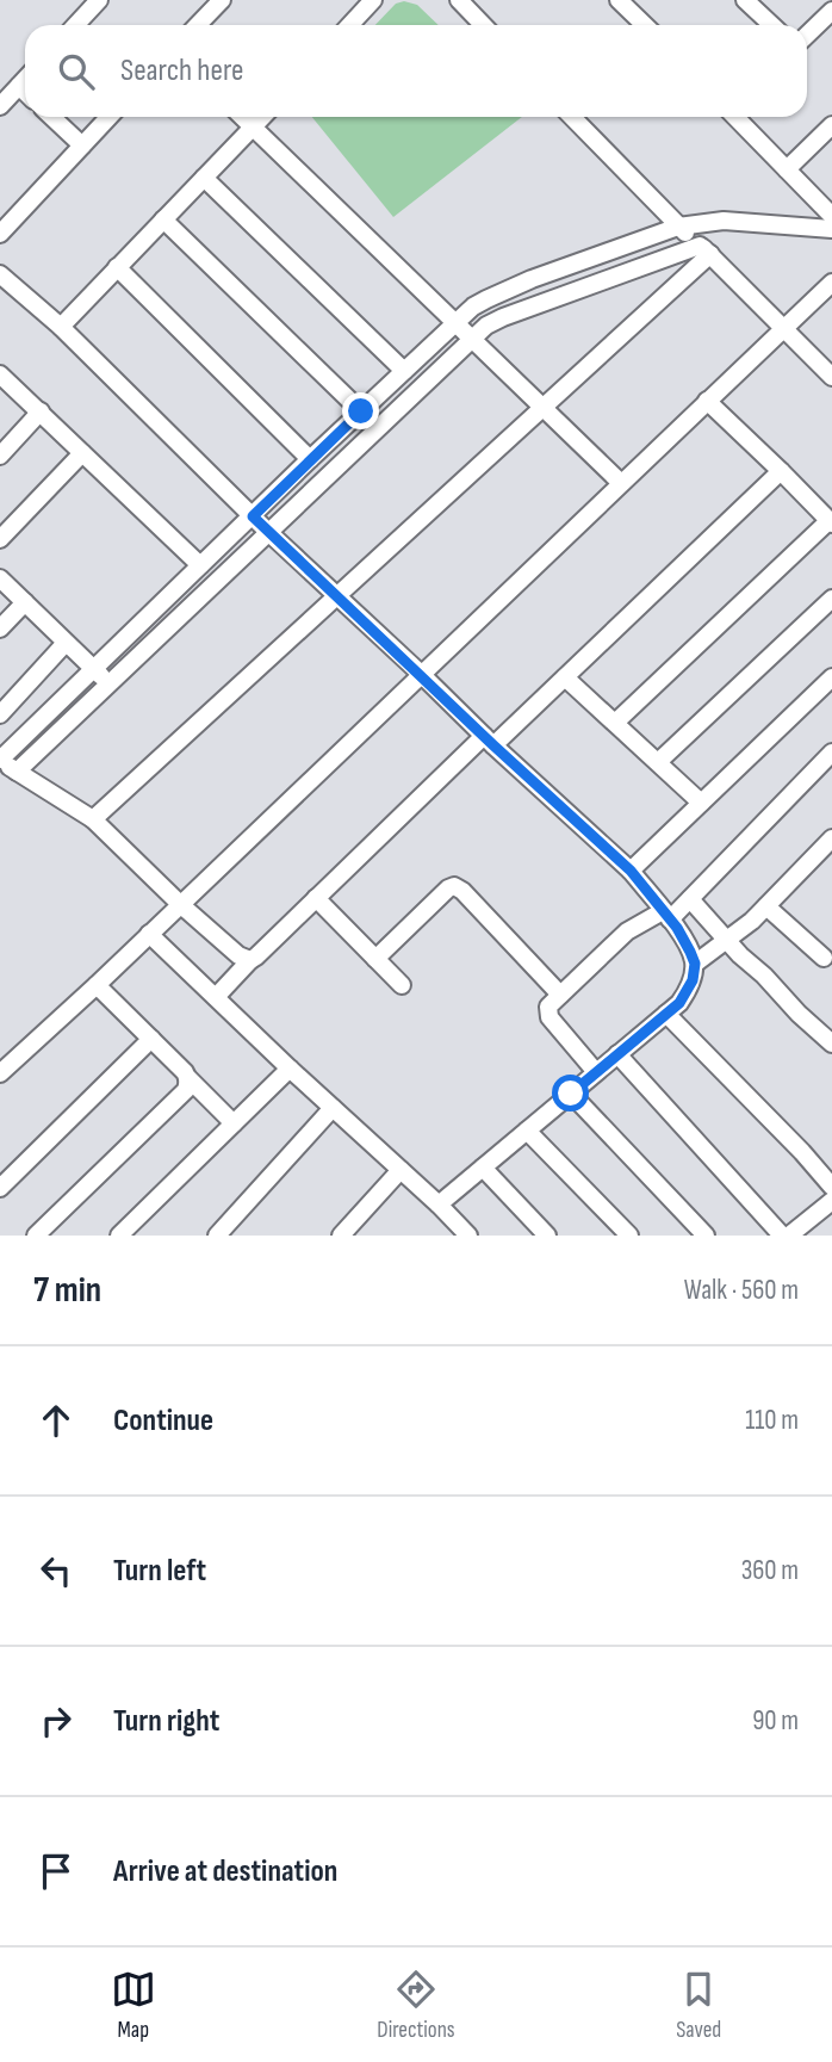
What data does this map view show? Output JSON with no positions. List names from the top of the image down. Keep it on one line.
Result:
{"page":{"search":"Search here","heading":["7 min","Walk · 560 m"],"list":[["Continue","110 m"],["Turn left","360 m"],["Turn right","90 m"],"Arrive at destination"],"nav":["Map","Directions","Saved"]}}
